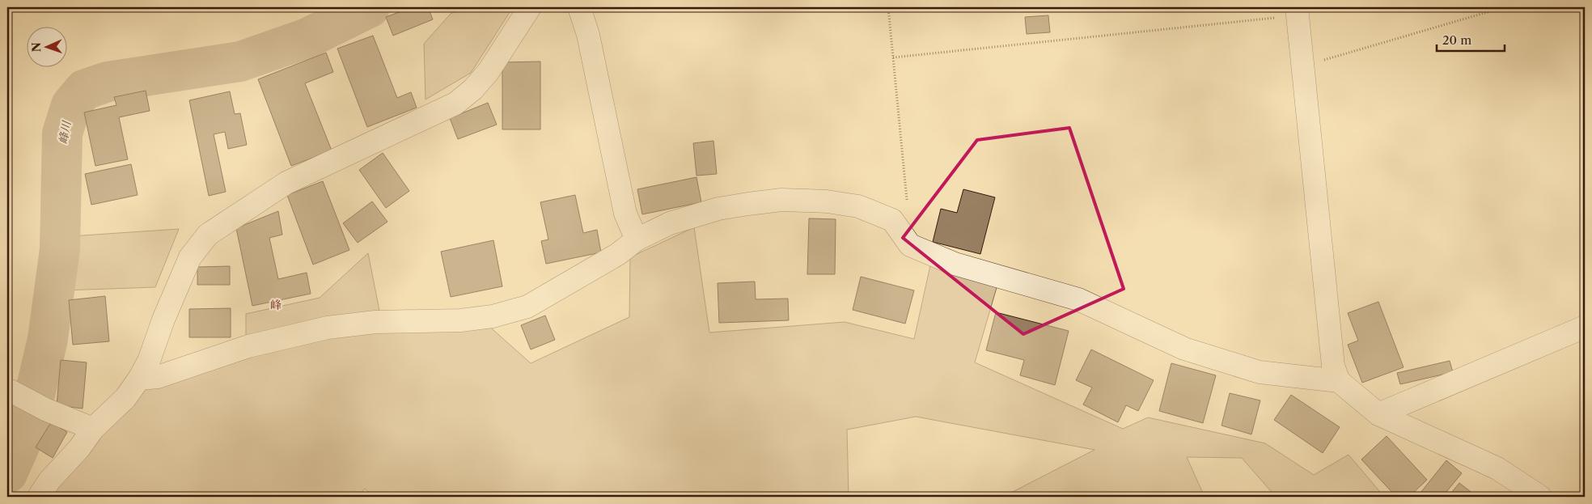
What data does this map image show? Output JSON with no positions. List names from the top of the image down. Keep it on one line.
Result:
{"districts":["峰"],"water":["峰川"],"scale_bar":"20 m","north":"left"}
